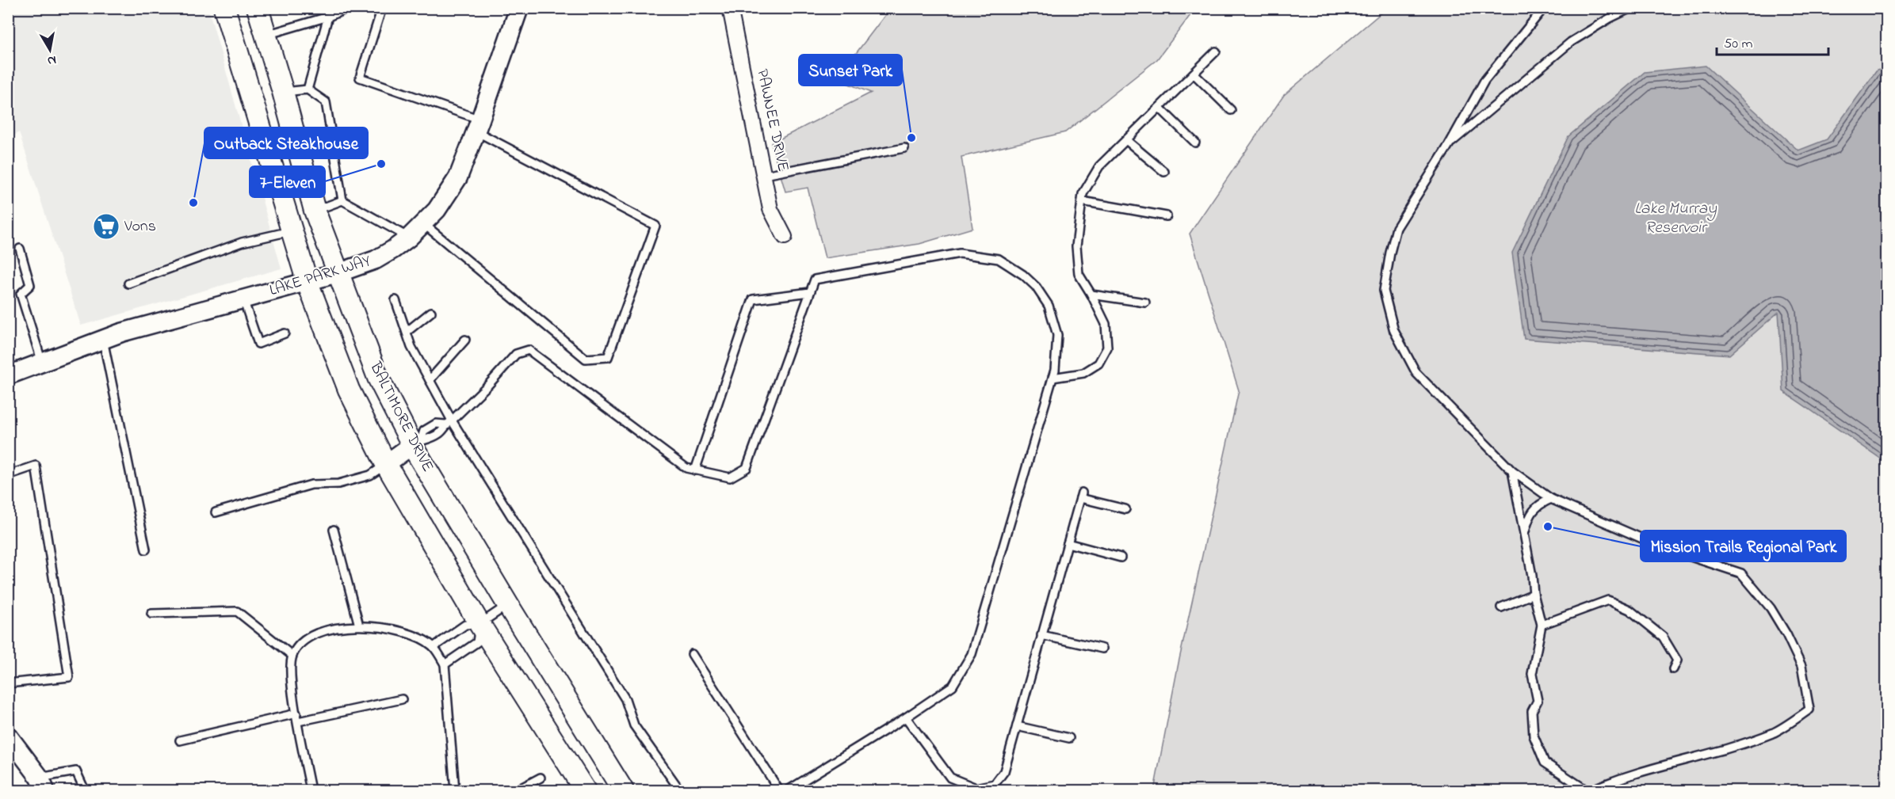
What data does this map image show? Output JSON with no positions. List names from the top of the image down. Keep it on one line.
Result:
{"streets":{"main road":["BALTIMORE DRIVE"],"street":["PAWNEE DRIVE","LAKE PARK WAY"]},"crossings":[["LAKE PARK WAY","BALTIMORE DRIVE"]],"water":["Lake Murray Reservoir"],"places":{"other":["Sunset Park","7-Eleven","Outback Steakhouse","Mission Trails Regional Park"],"supermarket":["Vons"]},"scale_bar":"50 m","north":"bottom"}
